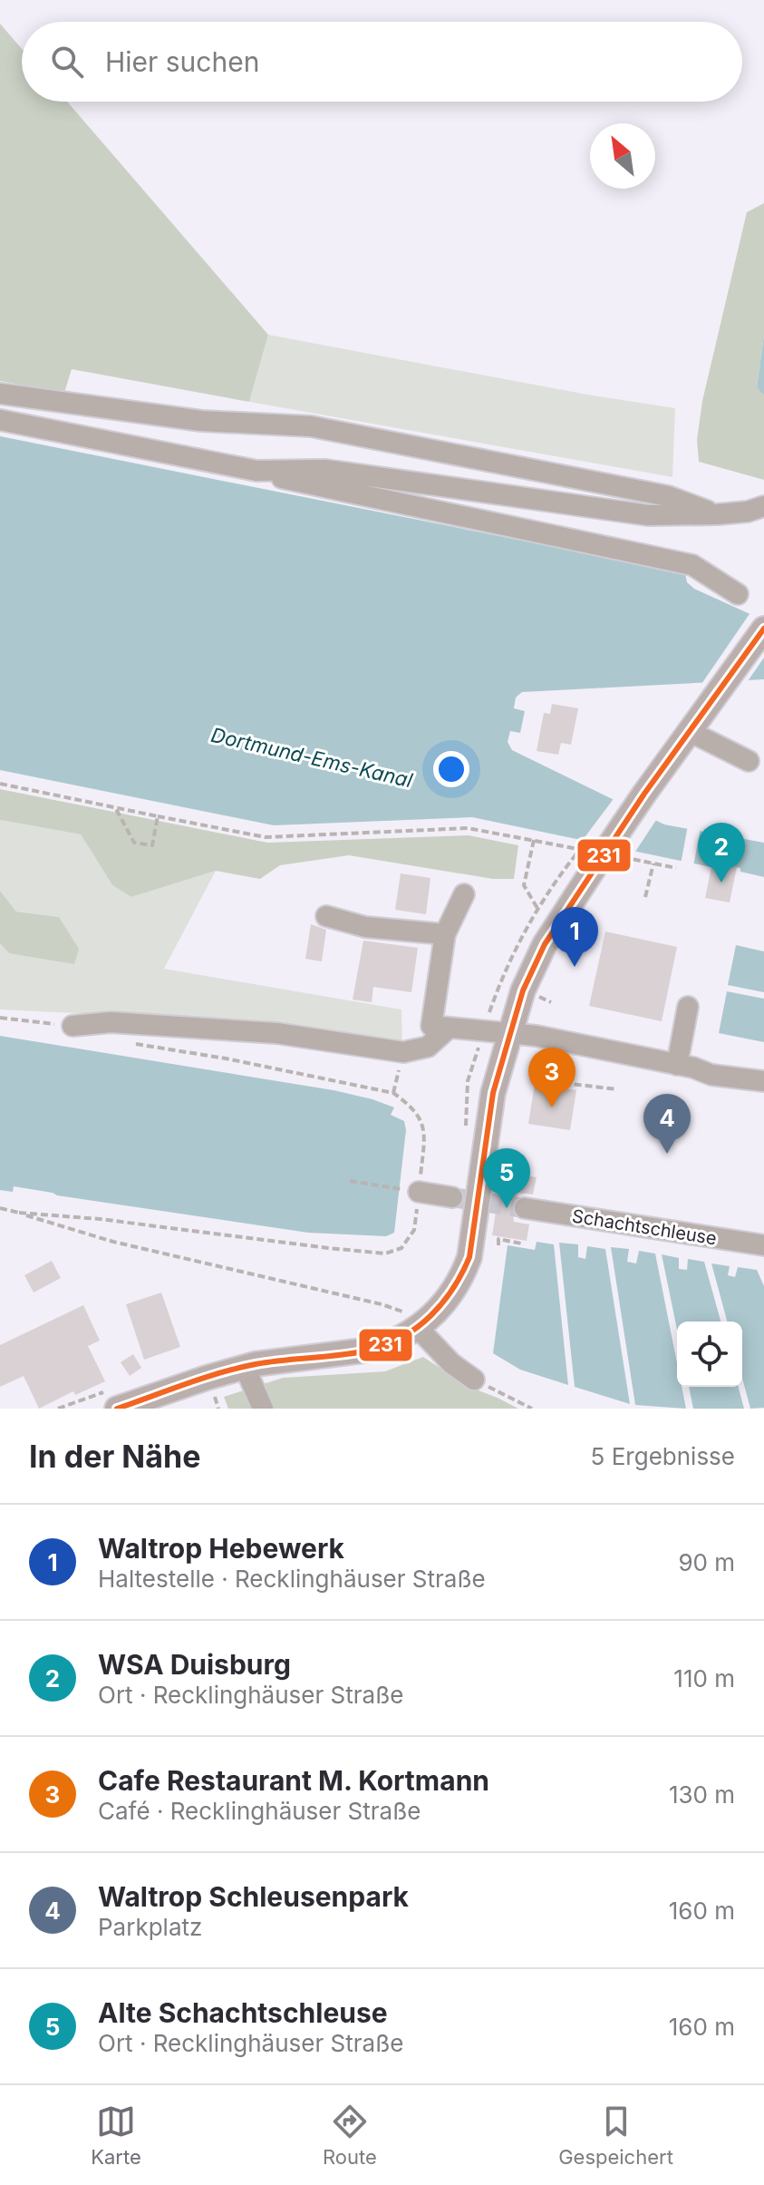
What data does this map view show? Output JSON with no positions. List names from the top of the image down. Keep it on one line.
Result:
{"streets":{"street":["Schachtschleuse"]},"water":["Dortmund-Ems-Kanal"],"lines":["transit line 231"],"north":"top left","page":{"search":"Hier suchen","pins":["2","1","3","4","5"],"heading":["In der Nähe","5 Ergebnisse"],"list":[{"mark":"1","name":"Waltrop Hebewerk","note":"Haltestelle · Recklinghäuser Straße","value":"90 m"},{"mark":"2","name":"WSA Duisburg","note":"Ort · Recklinghäuser Straße","value":"110 m"},{"mark":"3","name":"Cafe Restaurant M. Kortmann","note":"Café · Recklinghäuser Straße","value":"130 m"},{"mark":"4","name":"Waltrop Schleusenpark","note":"Parkplatz","value":"160 m"},{"mark":"5","name":"Alte Schachtschleuse","note":"Ort · Recklinghäuser Straße","value":"160 m"}],"nav":["Karte","Route","Gespeichert"]}}
